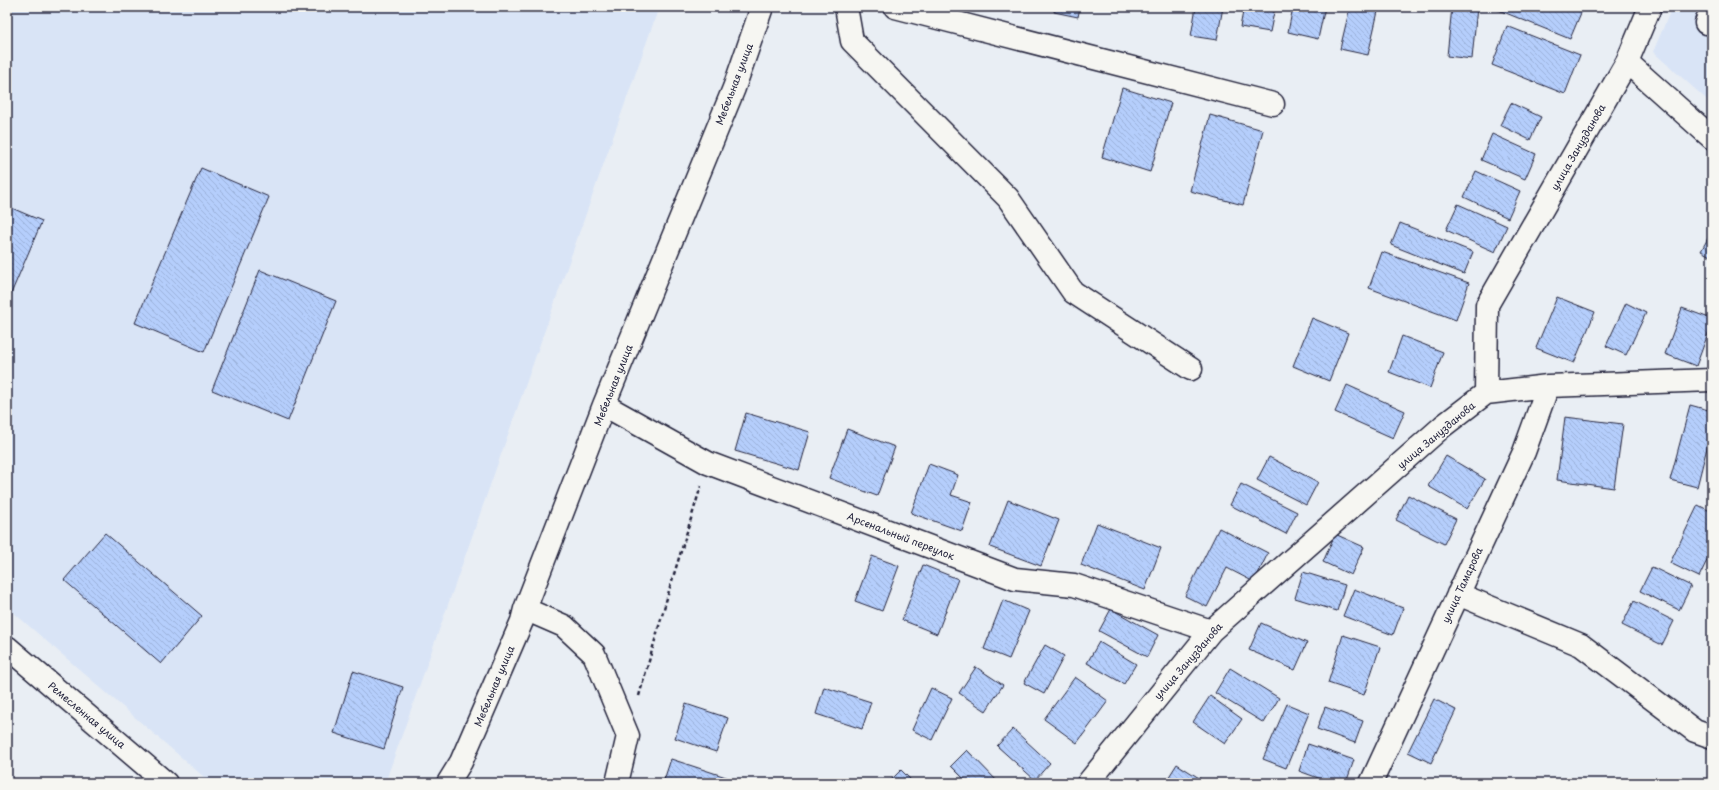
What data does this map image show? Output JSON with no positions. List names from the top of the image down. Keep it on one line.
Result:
{"streets":{"street":["Мебельная улица","улица Занузданова","Арсенальный переулок","улица Тамарова","Ремесленная улица"]},"crossings":[["Мебельная улица","Арсенальный переулок"],["улица Занузданова","Арсенальный переулок"]]}
